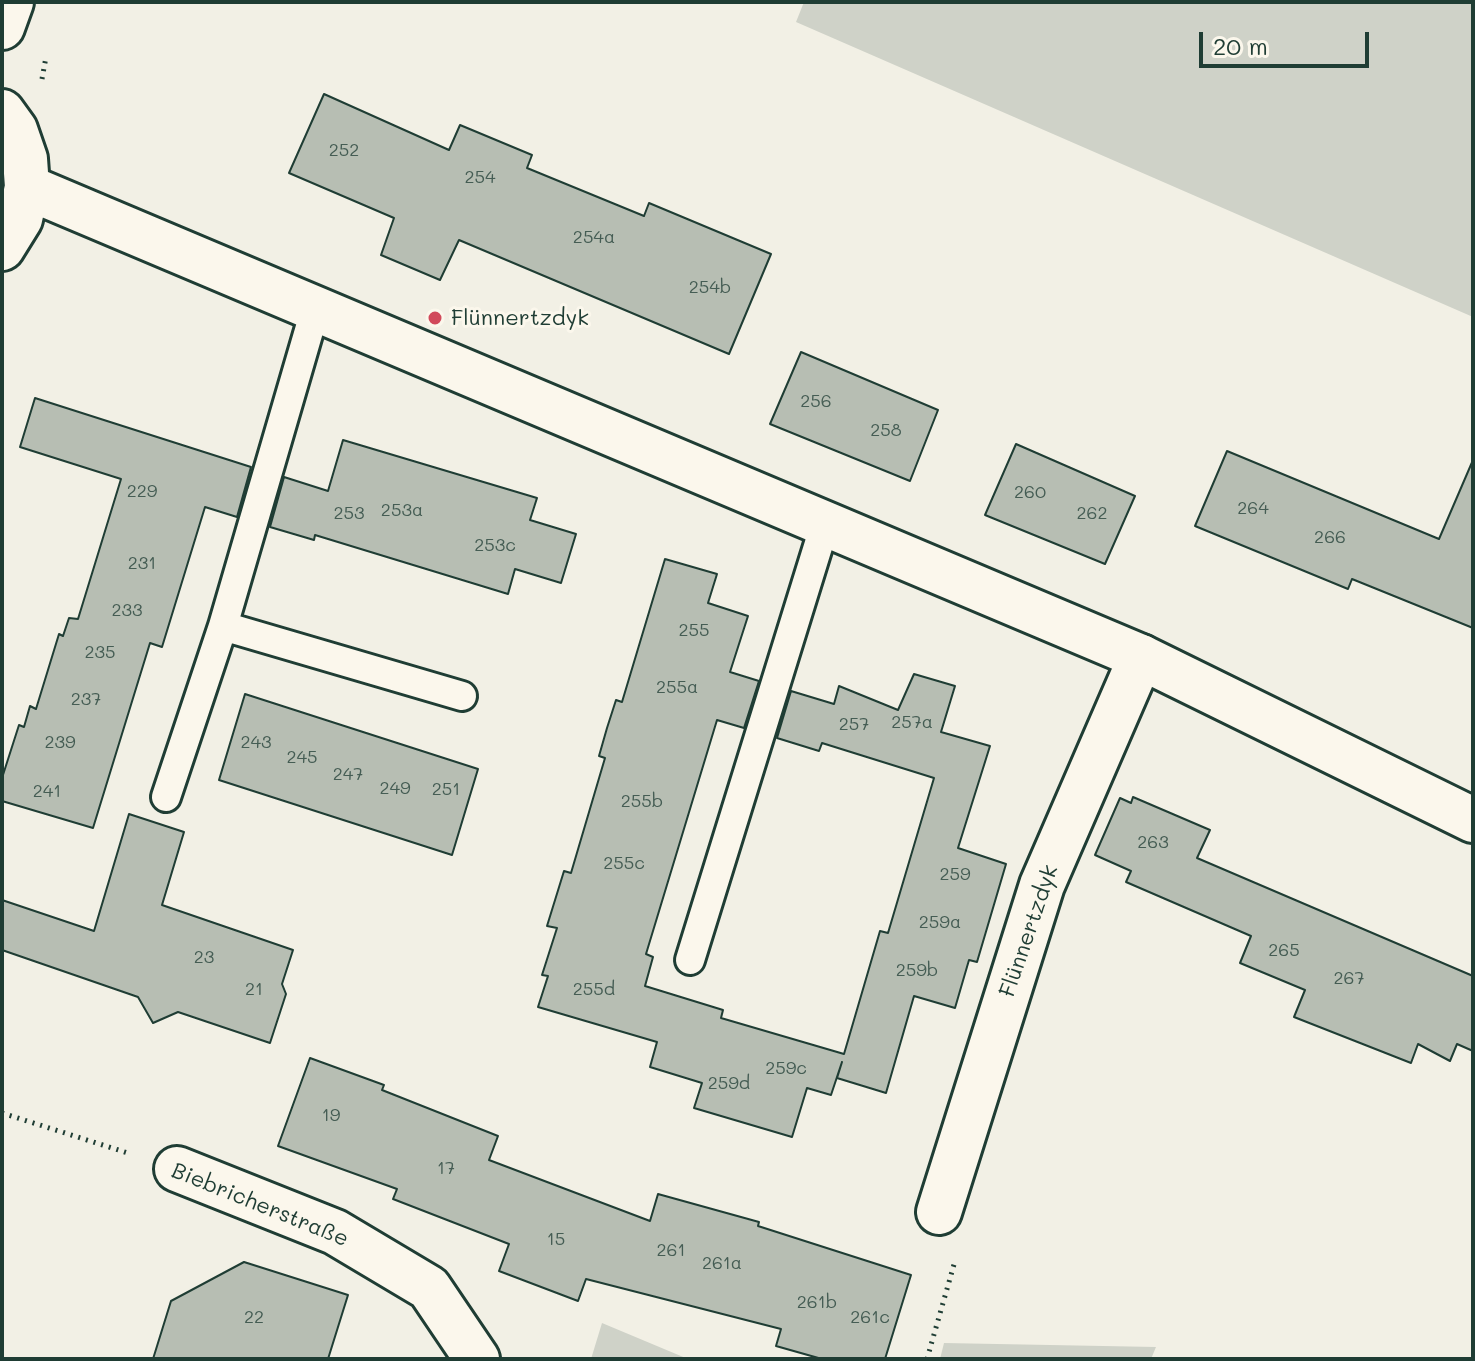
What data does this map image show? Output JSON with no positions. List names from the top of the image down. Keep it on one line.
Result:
{"streets":{"street":["Flünnertzdyk","Biebricherstraße"]},"places":["Flünnertzdyk"],"house_numbers":["252","254","254a","254b","256","258","229","260","264","253a","253","262","266","253c","231","233","255","235","255a","237","257a","257","239","243","245","247","249","251","241","255b","263","255c","259","259a","265","23","259b","267","21","255d","259c","259d","19","17","15","261","261a","261b","22","261c"],"scale_bar":"20 m"}
